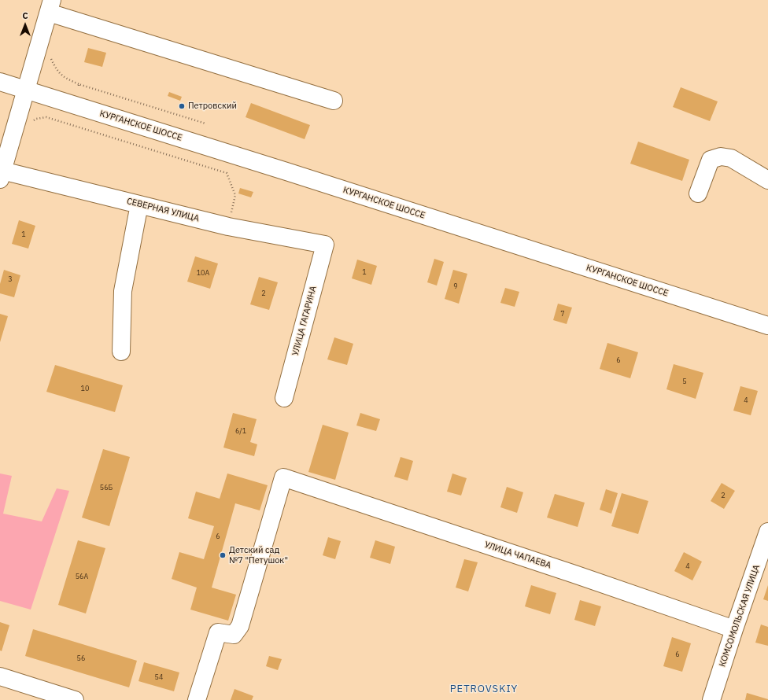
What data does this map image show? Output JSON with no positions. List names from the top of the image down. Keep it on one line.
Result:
{"streets":{"street":["КУРГАНСКОЕ ШОССЕ","СЕВЕРНАЯ УЛИЦА","УЛИЦА ГАГАРИНА","УЛИЦА ЧАПАЕВА","КОМСОМОЛЬСКАЯ УЛИЦА"]},"crossings":[["СЕВЕРНАЯ УЛИЦА","УЛИЦА ГАГАРИНА"],["УЛИЦА ЧАПАЕВА","КОМСОМОЛЬСКАЯ УЛИЦА"]],"districts":["PETROVSKIY"],"places":["Петровский","Детский сад №7 \"Петушок\""],"house_numbers":["1","1","10А","3","9","2","7","6","5","10","4","6/1","56Б","2","6","4","56А","6","56","54"],"north":"top"}
